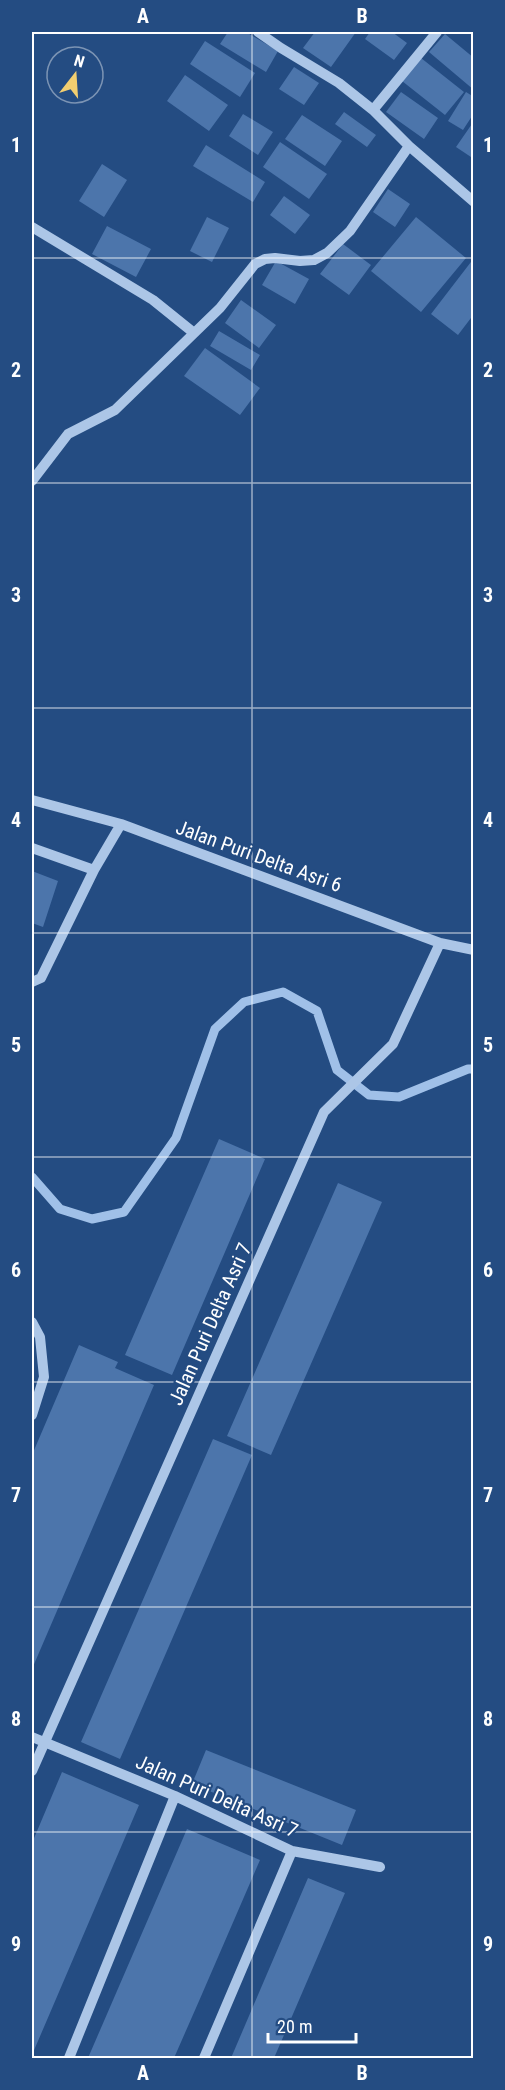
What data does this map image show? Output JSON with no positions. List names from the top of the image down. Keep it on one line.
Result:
{"streets":{"street":["Jalan Puri Delta Asri 6","Jalan Puri Delta Asri 7"]},"crossings":[["Jalan Puri Delta Asri 6","Jalan Puri Delta Asri 7"]],"scale_bar":"20 m","north":"top","grid":{"columns":["A","B"],"rows":["1","2","3","4","5","6","7","8","9"]}}
